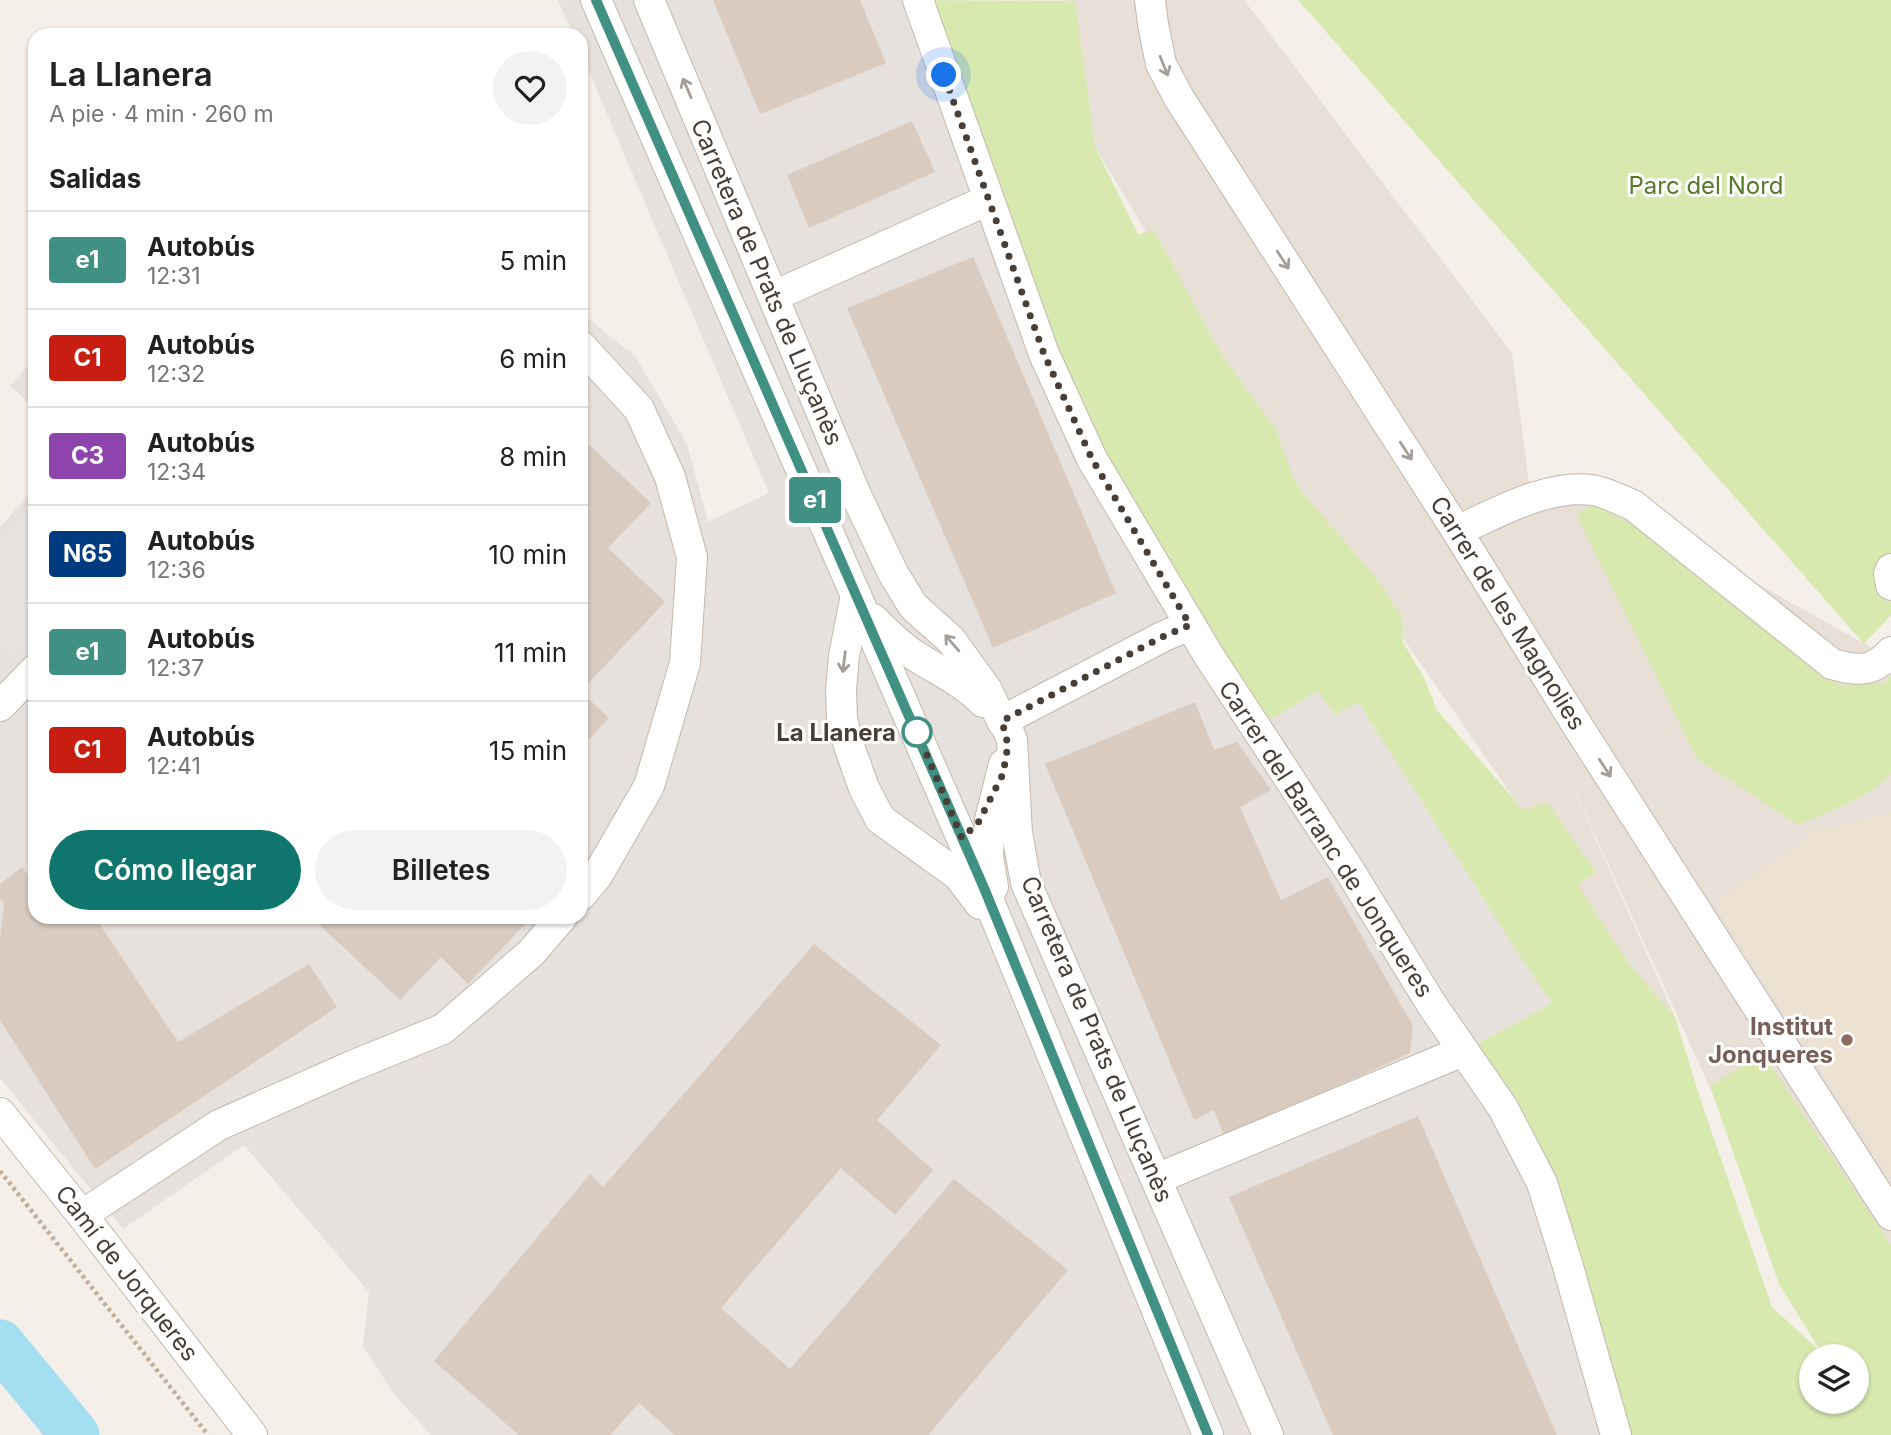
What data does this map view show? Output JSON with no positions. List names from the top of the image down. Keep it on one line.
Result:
{"streets":{"street":["Carretera de Prats de Lluçanès","Carrer de les Magnolies","Carrer del Barranc de Jonqueres","Camí de Jorqueres"]},"one_way":["Carrer de les Magnolies"],"parks":["Parc del Nord"],"places":["La Llanera","Institut Jonqueres"],"lines":["bus line e1"],"page":{"on_map":"e1","heading":[["La Llanera","A pie · 4 min · 260 m"],"Salidas"],"list":[{"mark":"e1","name":"Autobús","note":"12:31","value":"5 min"},{"mark":"C1","name":"Autobús","note":"12:32","value":"6 min"},{"mark":"C3","name":"Autobús","note":"12:34","value":"8 min"},{"mark":"N65","name":"Autobús","note":"12:36","value":"10 min"},{"mark":"e1","name":"Autobús","note":"12:37","value":"11 min"},{"mark":"C1","name":"Autobús","note":"12:41","value":"15 min"}],"buttons":["Cómo llegar","Billetes"]}}
